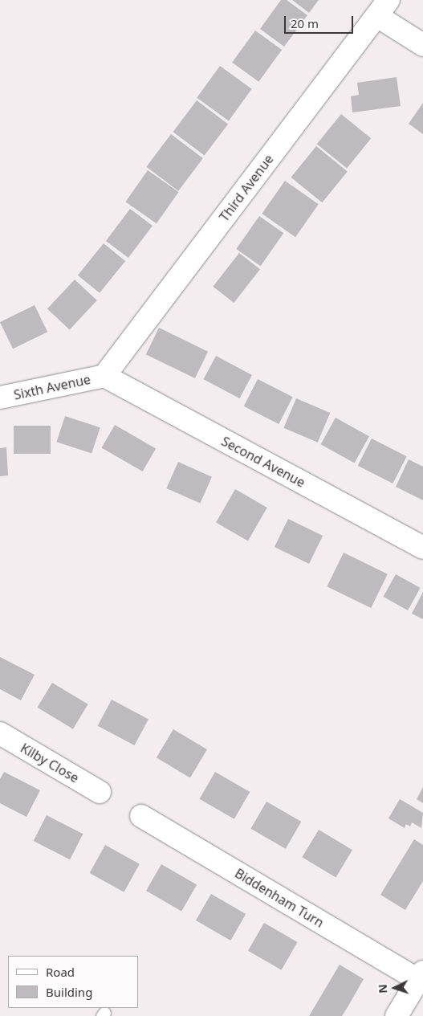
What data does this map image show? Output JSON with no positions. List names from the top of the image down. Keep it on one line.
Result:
{"streets":{"street":["Third Avenue","Sixth Avenue","Second Avenue","Kilby Close","Biddenham Turn"]},"crossings":[["Third Avenue","Sixth Avenue"],["Third Avenue","Second Avenue"],["Sixth Avenue","Second Avenue"]],"legend":["Road","Building"],"scale_bar":"20 m","north":"left"}
